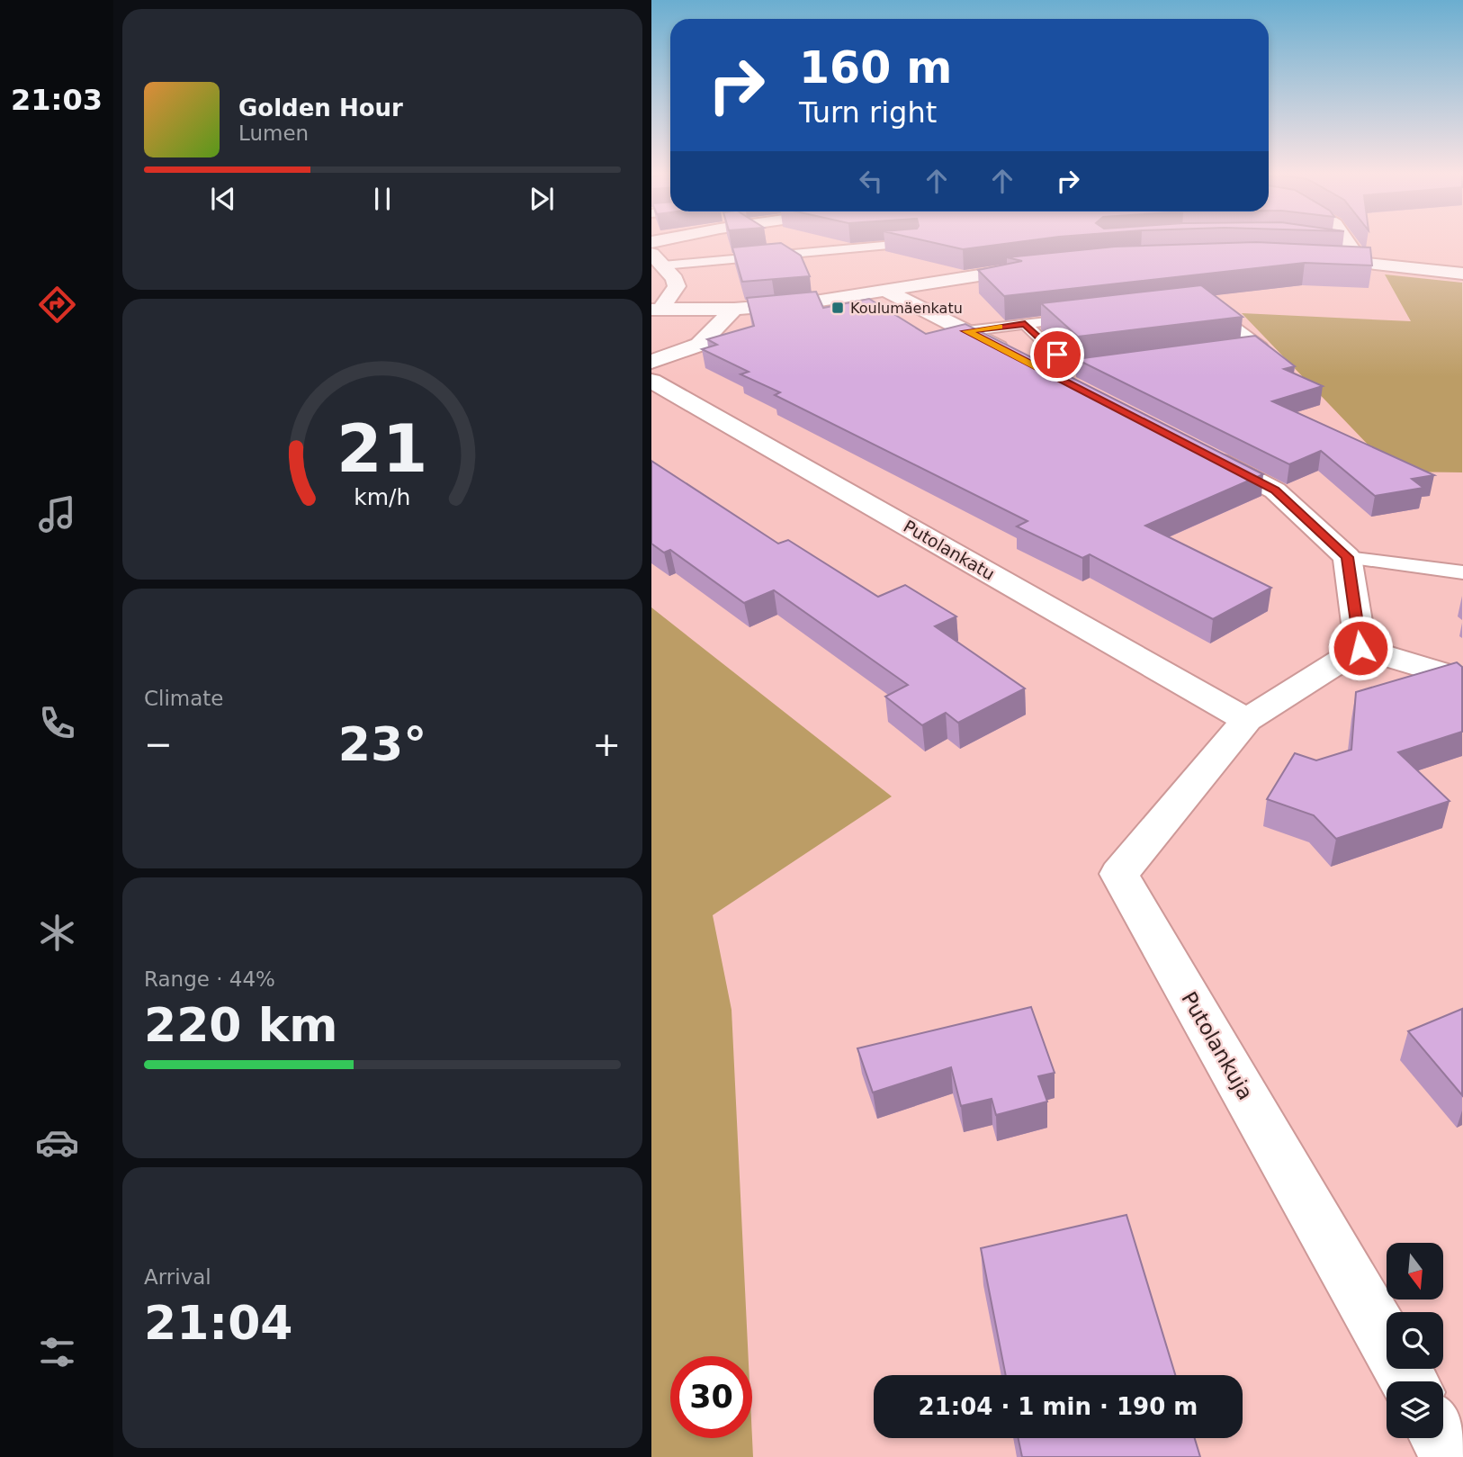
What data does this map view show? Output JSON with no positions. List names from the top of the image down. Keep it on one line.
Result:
{"streets":{"street":["Putolankatu","Putolankuja"]},"crossings":[["Putolankatu","Putolankuja"]],"places":{"transit":["Koulumäenkatu"]},"north":"bottom","page":{"tabs":"21:03","turn":["160 m","Turn right"],"song":["Golden Hour","Lumen"],"tile":["Climate",["Range · 44%","220 km"],["Arrival","21:04"]],"heat":["−","23°","+"],"limit":"30","trip":"21:04 · 1 min · 190 m","gauge":["21","km/h"]}}
